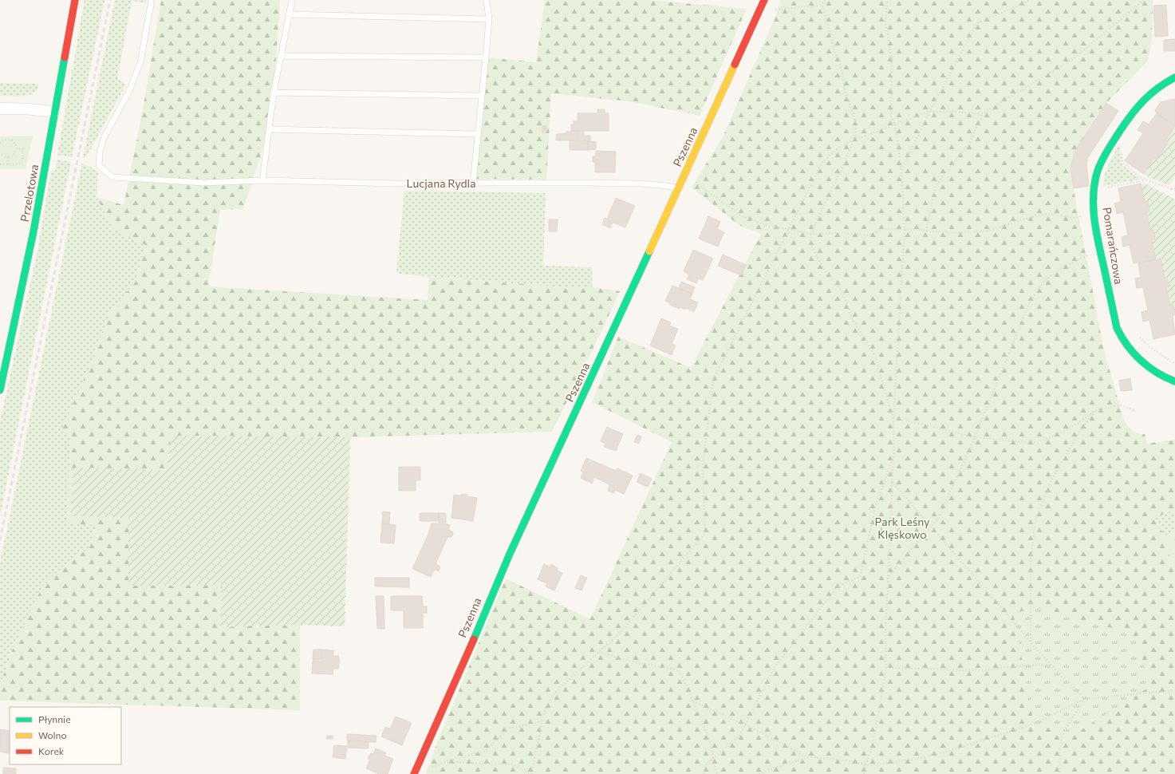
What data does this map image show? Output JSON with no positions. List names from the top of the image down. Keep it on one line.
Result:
{"streets":{"street":["Pszenna","Przelotowa","Pomarańczowa"],"lane":["Lucjana Rydla"]},"crossings":[["Pszenna","Lucjana Rydla"]],"parks":["Park Leśny Klęskowo"],"legend":["Płynnie","Wolno","Korek"]}
